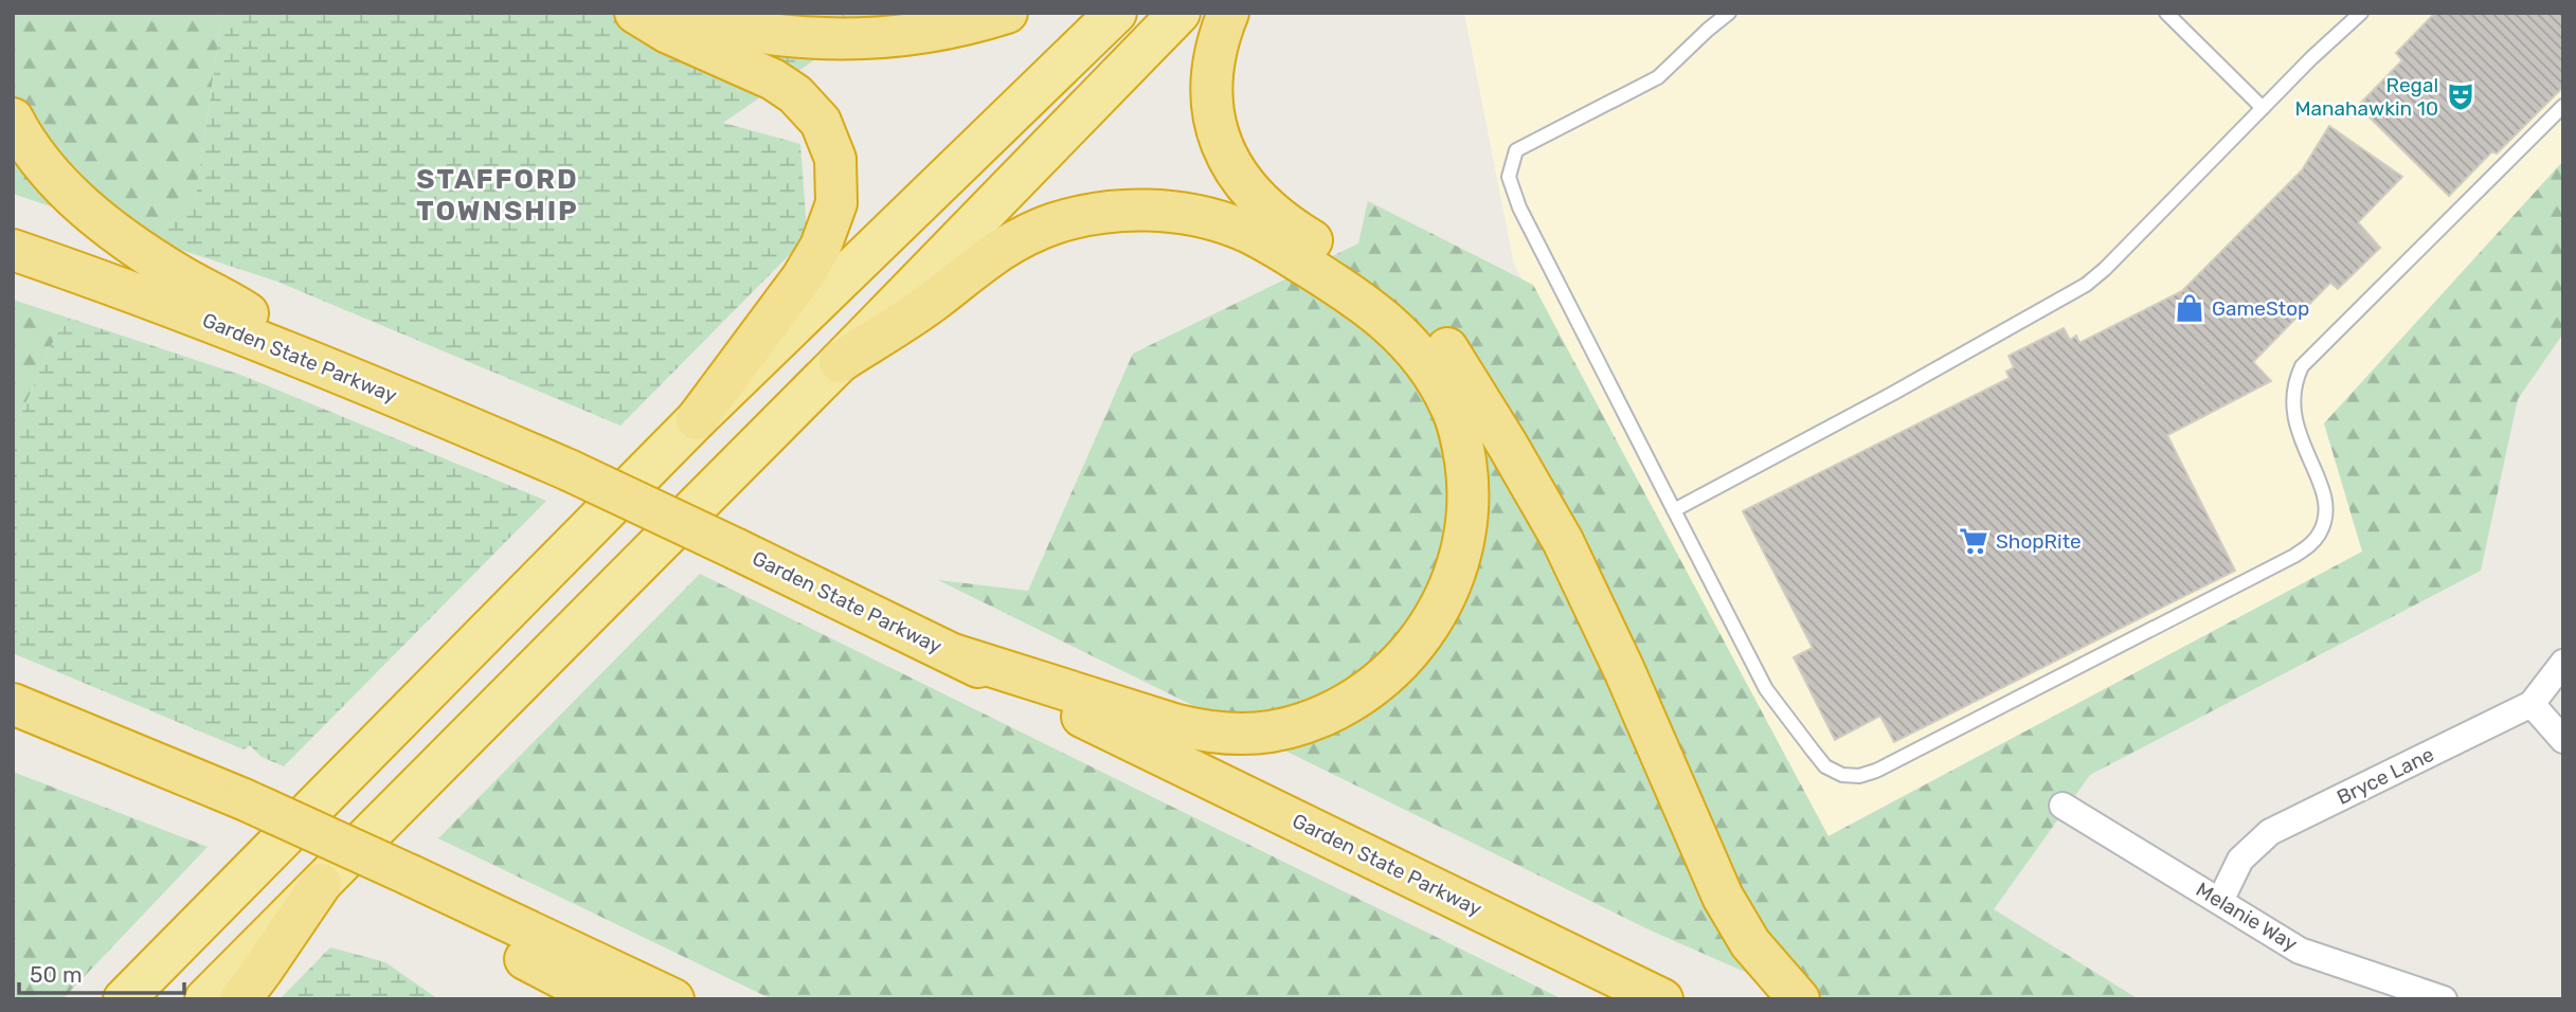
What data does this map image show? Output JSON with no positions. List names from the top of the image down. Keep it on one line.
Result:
{"streets":{"highway":["Garden State Parkway"],"street":["Bryce Lane","Melanie Way"]},"crossings":[["Bryce Lane","Melanie Way"]],"districts":["STAFFORD TOWNSHIP"],"places":{"theatre":["Regal Manahawkin 10"],"shop":["GameStop"],"supermarket":["ShopRite"]},"scale_bar":"50 m"}
